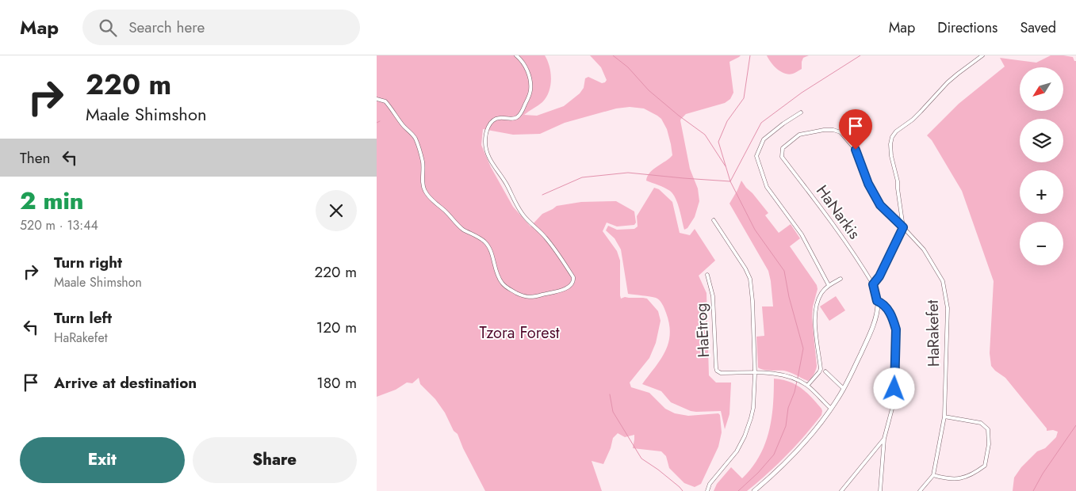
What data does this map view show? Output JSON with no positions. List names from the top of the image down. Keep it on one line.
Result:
{"streets":{"street":["HaNarkis","HaEtrog","HaRakefet"]},"crossings":[["HaNarkis","HaRakefet"]],"parks":["Tzora Forest"],"north":"bottom left","page":{"header":"Map","search":"Search here","nav":["Map","Directions","Saved"],"turn":["220 m","Maale Shimshon"],"map_buttons":["+","−"],"then":"Then","heading":["2 min","520 m · 13:44"],"list":[{"name":"Turn right","note":"Maale Shimshon","value":"220 m"},{"name":"Turn left","note":"HaRakefet","value":"120 m"},{"name":"Arrive at destination","value":"180 m"}],"buttons":["Exit","Share"]}}
